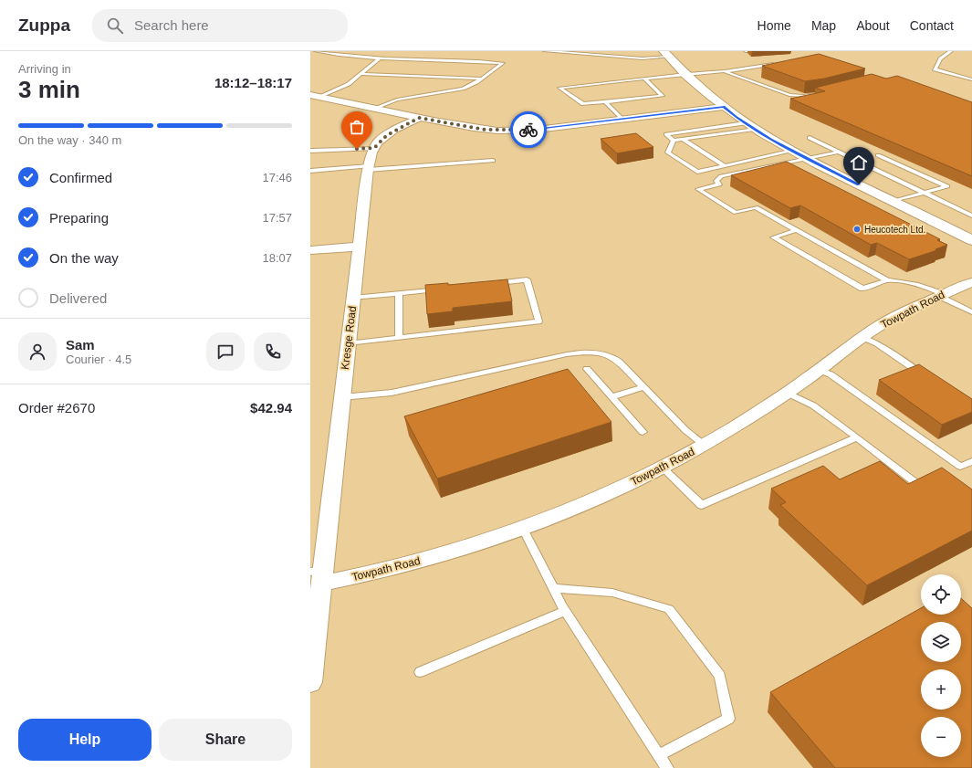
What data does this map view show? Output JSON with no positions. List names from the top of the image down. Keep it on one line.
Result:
{"streets":{"street":["Towpath Road","Kresge Road"]},"crossings":[["Towpath Road","Kresge Road"]],"places":["Heucotech Ltd."],"page":{"header":"Zuppa","search":"Search here","nav":["Home","Map","About","Contact"],"heading":["3 min","Arriving in","18:12–18:17"],"panel":["Sam","Courier · 4.5","Order #2670","$42.94"],"bar":"On the way · 340 m","list":[["Confirmed","17:46"],["Preparing","17:57"],["On the way","18:07"],"Delivered"],"map_buttons":["+","−"],"buttons":["Help","Share"]}}
